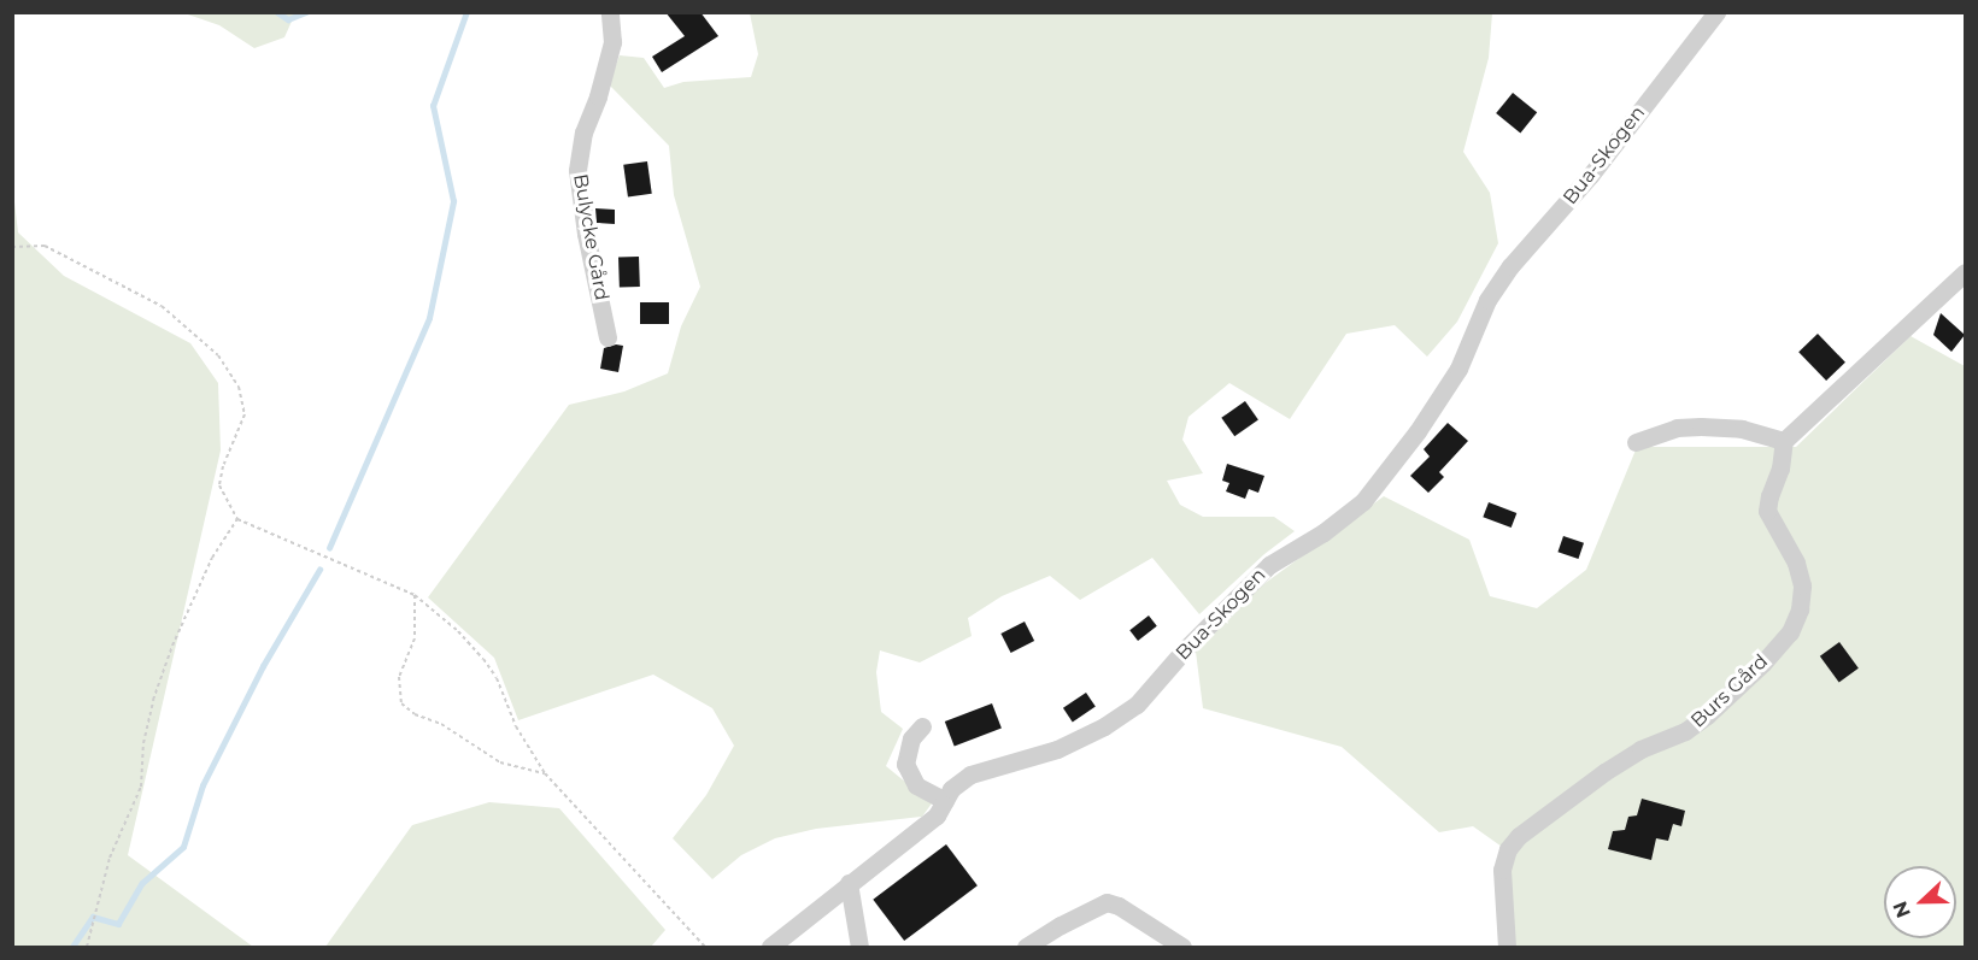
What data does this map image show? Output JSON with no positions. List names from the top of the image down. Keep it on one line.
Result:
{"streets":{"street":["Bua-Skogen","Bulycke Gård","Burs Gård"]},"north":"left"}
